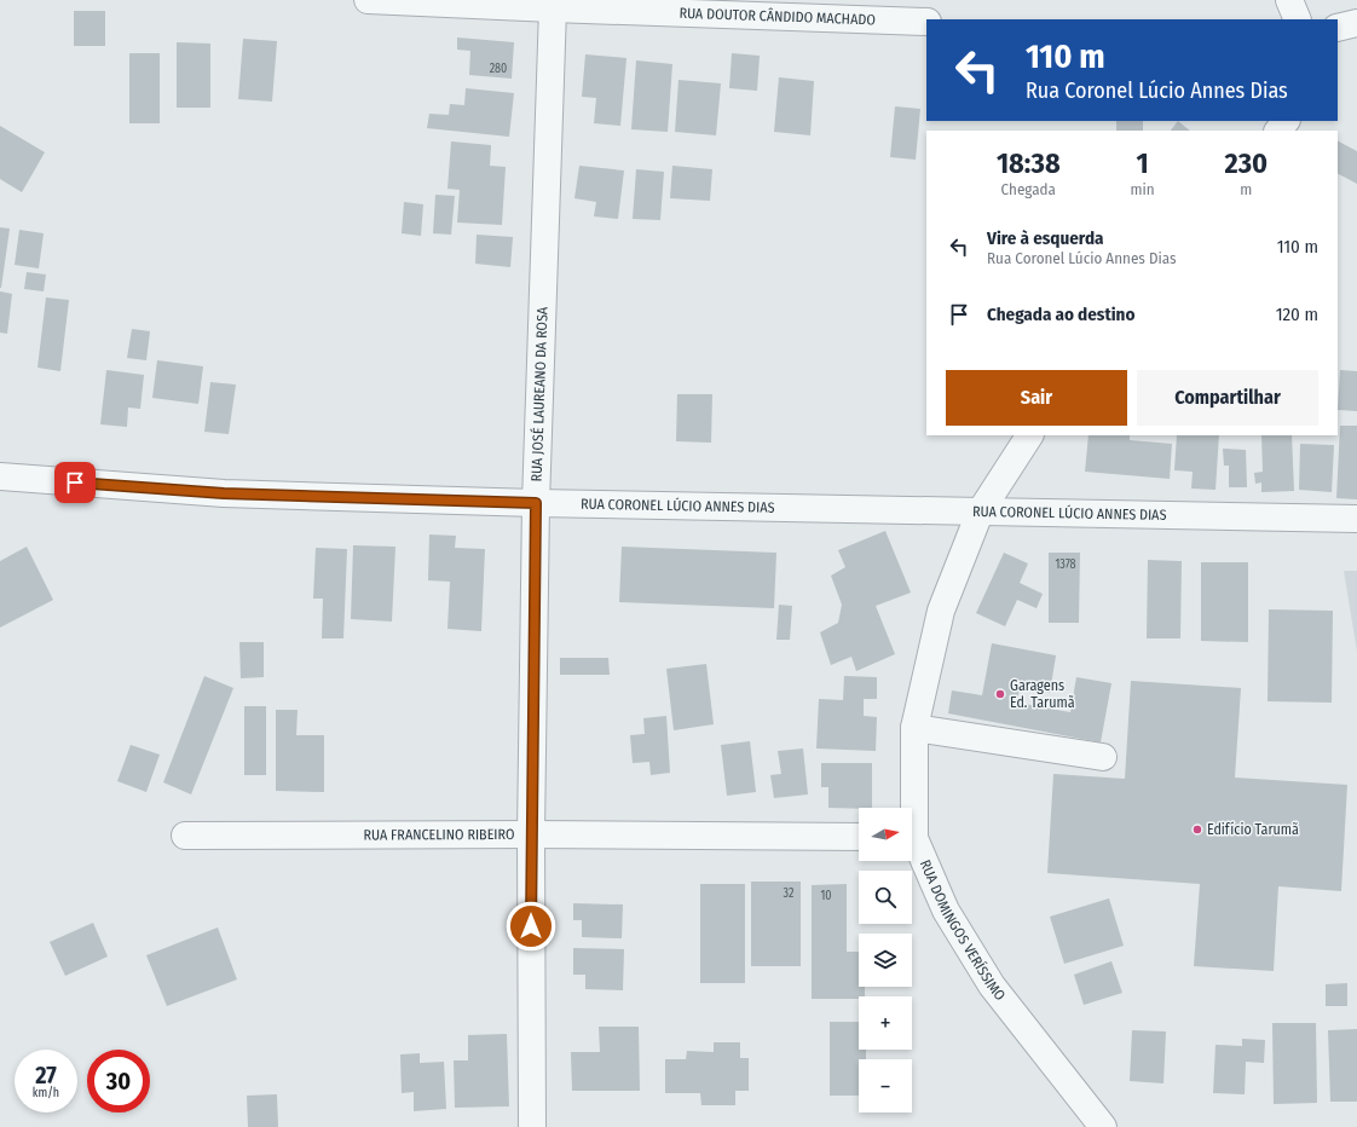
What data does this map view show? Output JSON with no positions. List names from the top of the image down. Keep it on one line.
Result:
{"streets":{"street":["RUA DOUTOR CÂNDIDO MACHADO","RUA JOSÉ LAUREANO DA ROSA","RUA CORONEL LÚCIO ANNES DIAS","RUA FRANCELINO RIBEIRO","RUA DOMINGOS VERÍSSIMO"]},"crossings":[["RUA DOUTOR CÂNDIDO MACHADO","RUA JOSÉ LAUREANO DA ROSA"],["RUA JOSÉ LAUREANO DA ROSA","RUA CORONEL LÚCIO ANNES DIAS"],["RUA JOSÉ LAUREANO DA ROSA","RUA FRANCELINO RIBEIRO"],["RUA CORONEL LÚCIO ANNES DIAS","RUA DOMINGOS VERÍSSIMO"]],"places":["Garagens Ed. Tarumã","Edifício Tarumã"],"house_numbers":["280","1378","32","10"],"north":"right","page":{"turn":["110 m","Rua Coronel Lúcio Annes Dias"],"eta":["18:38","Chegada","1","min","230","m"],"list":[{"name":"Vire à esquerda","note":"Rua Coronel Lúcio Annes Dias","value":"110 m"},{"name":"Chegada ao destino","value":"120 m"}],"buttons":["Sair","Compartilhar"],"map_buttons":["+","−"],"speed":"27 km/h","limit":"30"}}
